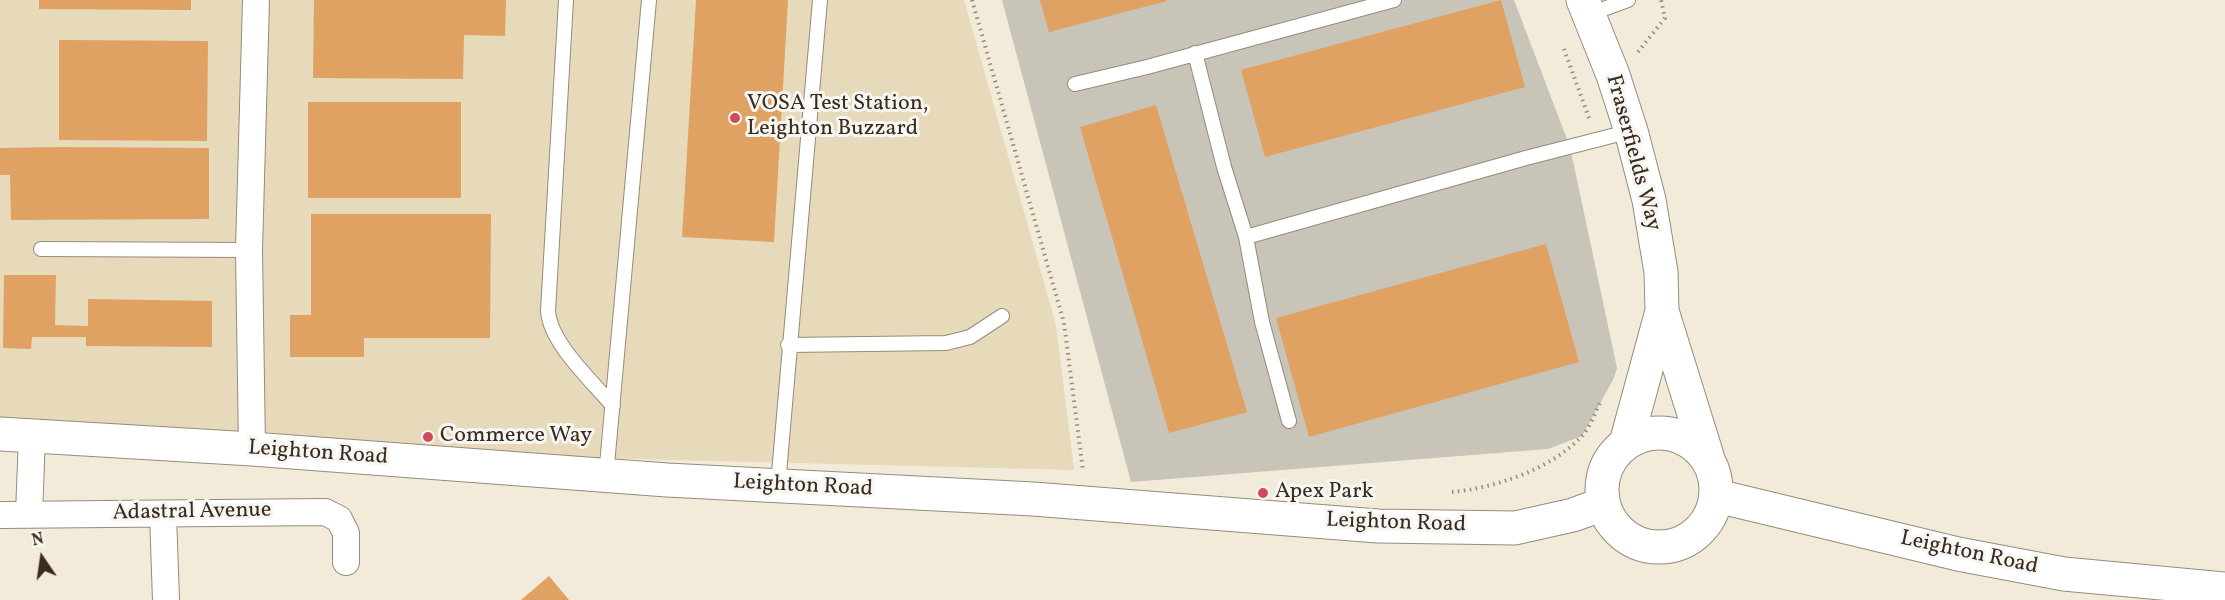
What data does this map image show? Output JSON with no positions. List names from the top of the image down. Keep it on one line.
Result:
{"streets":{"street":["Fraserfields Way","Leighton Road","Adastral Avenue"]},"crossings":[["Fraserfields Way","Leighton Road"]],"places":["VOSA Test Station, Leighton Buzzard","Commerce Way","Apex Park"],"north":"top"}
